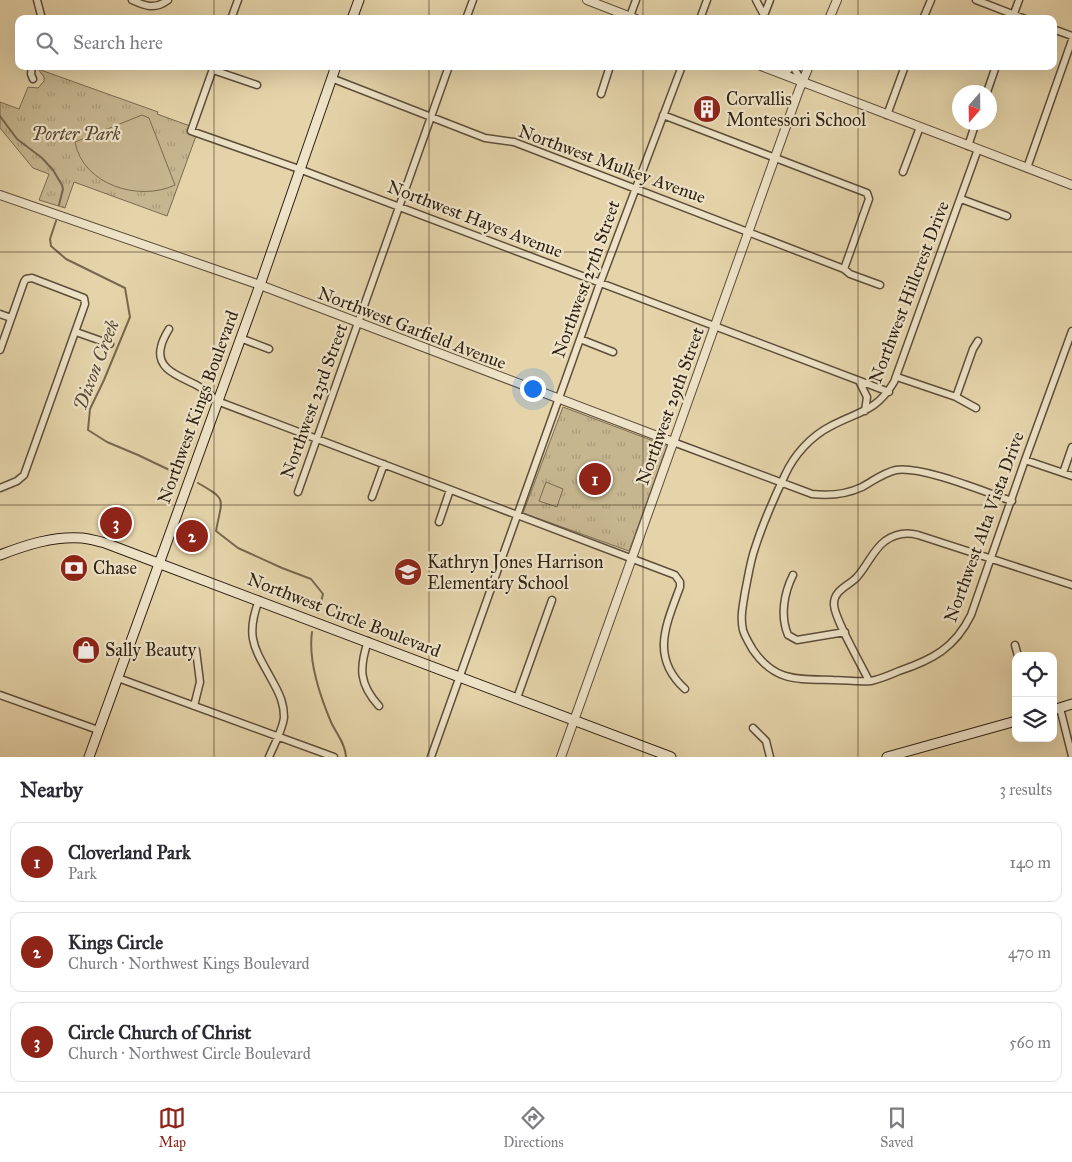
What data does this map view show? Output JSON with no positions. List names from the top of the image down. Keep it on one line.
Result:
{"streets":{"main road":["Northwest Kings Boulevard","Northwest Circle Boulevard"],"street":["Northwest Mulkey Avenue","Northwest Hayes Avenue","Northwest 27th Street","Northwest Hillcrest Drive","Northwest Garfield Avenue","Northwest 23rd Street","Northwest 29th Street","Northwest Alta Vista Drive"]},"crossings":[["Northwest Mulkey Avenue","Northwest 27th Street"],["Northwest Mulkey Avenue","Northwest 23rd Street"],["Northwest Mulkey Avenue","Northwest 29th Street"],["Northwest Mulkey Avenue","Northwest Kings Boulevard"],["Northwest Hayes Avenue","Northwest 27th Street"],["Northwest Hayes Avenue","Northwest Hillcrest Drive"],["Northwest Hayes Avenue","Northwest 23rd Street"],["Northwest Hayes Avenue","Northwest 29th Street"],["Northwest Hayes Avenue","Northwest Kings Boulevard"],["Northwest 27th Street","Northwest Garfield Avenue"],["Northwest 27th Street","Northwest Circle Boulevard"],["Northwest Hillcrest Drive","Northwest Garfield Avenue"],["Northwest Hillcrest Drive","Northwest Alta Vista Drive"],["Northwest Garfield Avenue","Northwest 23rd Street"],["Northwest Garfield Avenue","Northwest 29th Street"],["Northwest Garfield Avenue","Northwest Kings Boulevard"],["Northwest Garfield Avenue","Northwest Alta Vista Drive"],["Northwest 29th Street","Northwest Circle Boulevard"],["Northwest Kings Boulevard","Northwest Circle Boulevard"]],"water":["Dixon Creek"],"parks":["Porter Park"],"places":{"building":["Corvallis Montessori School"],"bank":["Chase"],"school or university":["Kathryn Jones Harrison Elementary School"],"shop":["Sally Beauty"]},"north":"bottom","page":{"search":"Search here","pins":["1","3","2"],"heading":["Nearby","3 results"],"list":[{"mark":"1","name":"Cloverland Park","note":"Park","value":"140 m"},{"mark":"2","name":"Kings Circle","note":"Church · Northwest Kings Boulevard","value":"470 m"},{"mark":"3","name":"Circle Church of Christ","note":"Church · Northwest Circle Boulevard","value":"560 m"}],"nav":["Map","Directions","Saved"]}}
